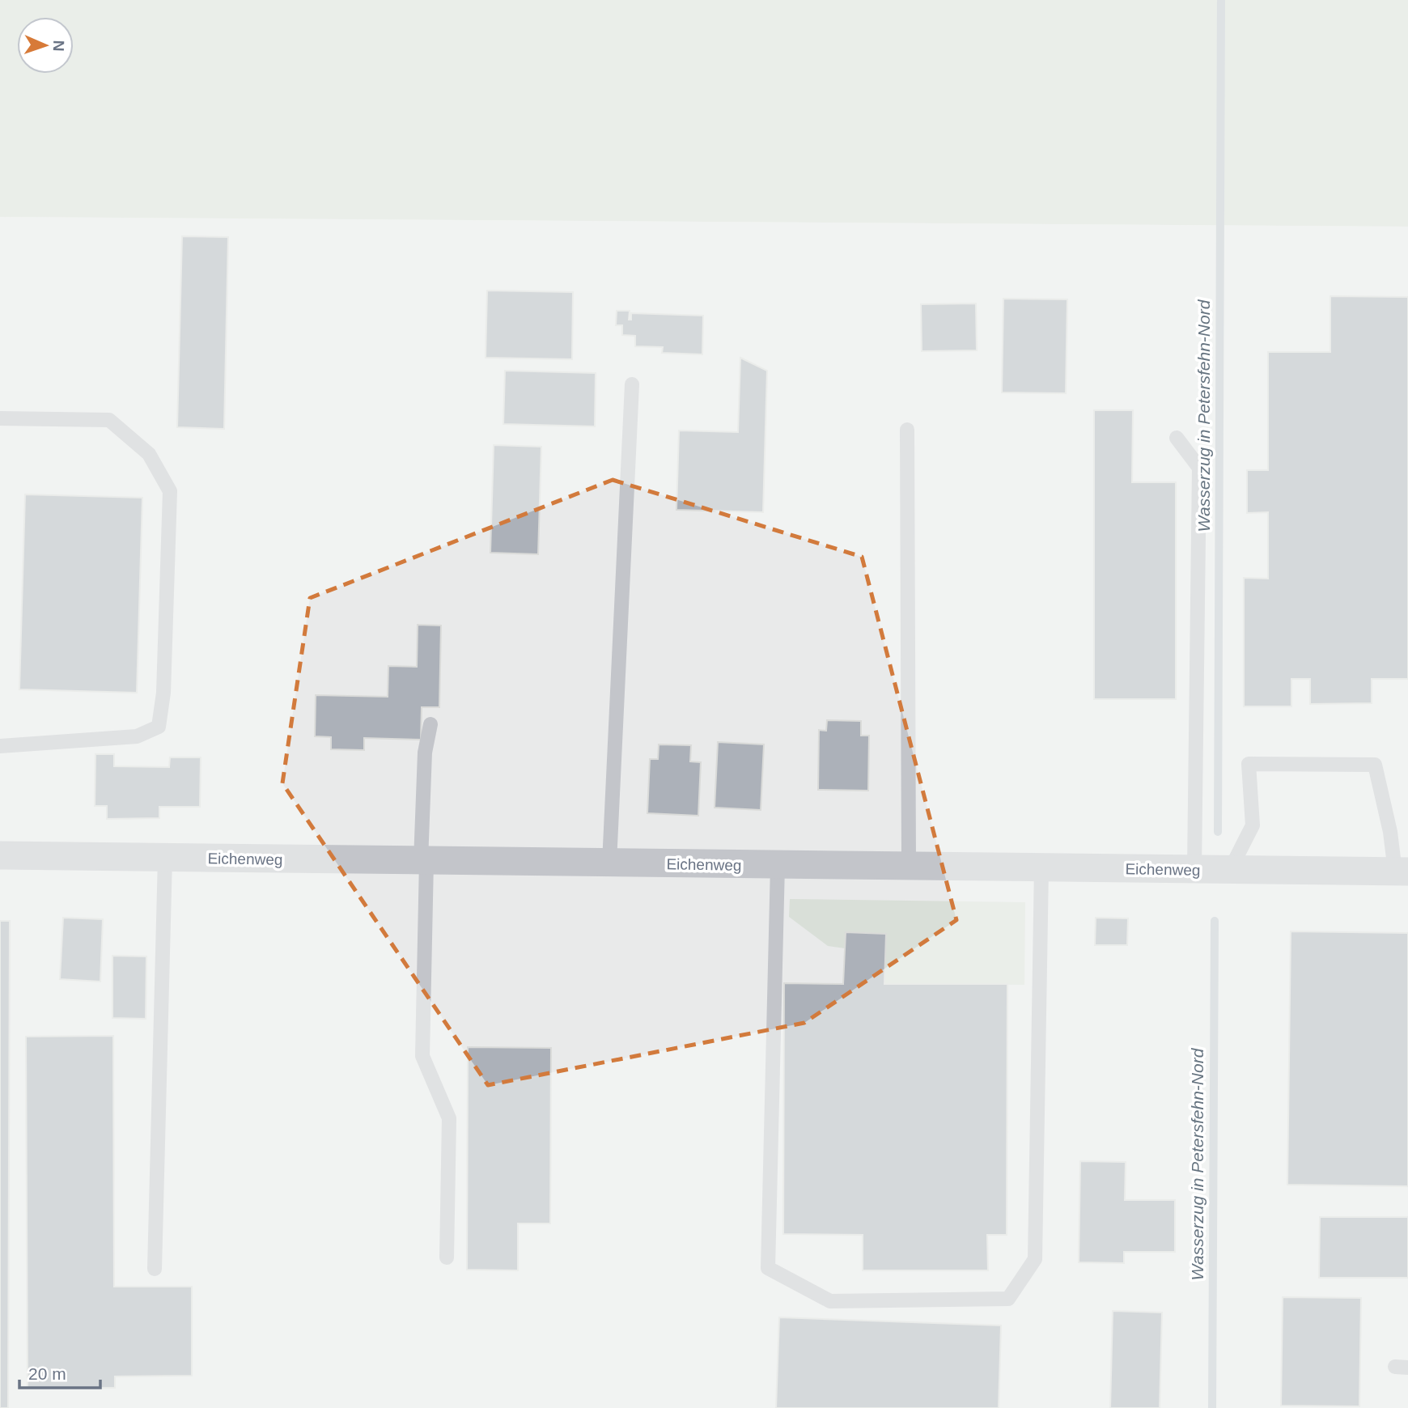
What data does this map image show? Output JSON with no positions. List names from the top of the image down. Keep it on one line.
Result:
{"streets":{"street":["Eichenweg"]},"water":["Wasserzug in Petersfehn-Nord"],"scale_bar":"20 m","north":"right"}
